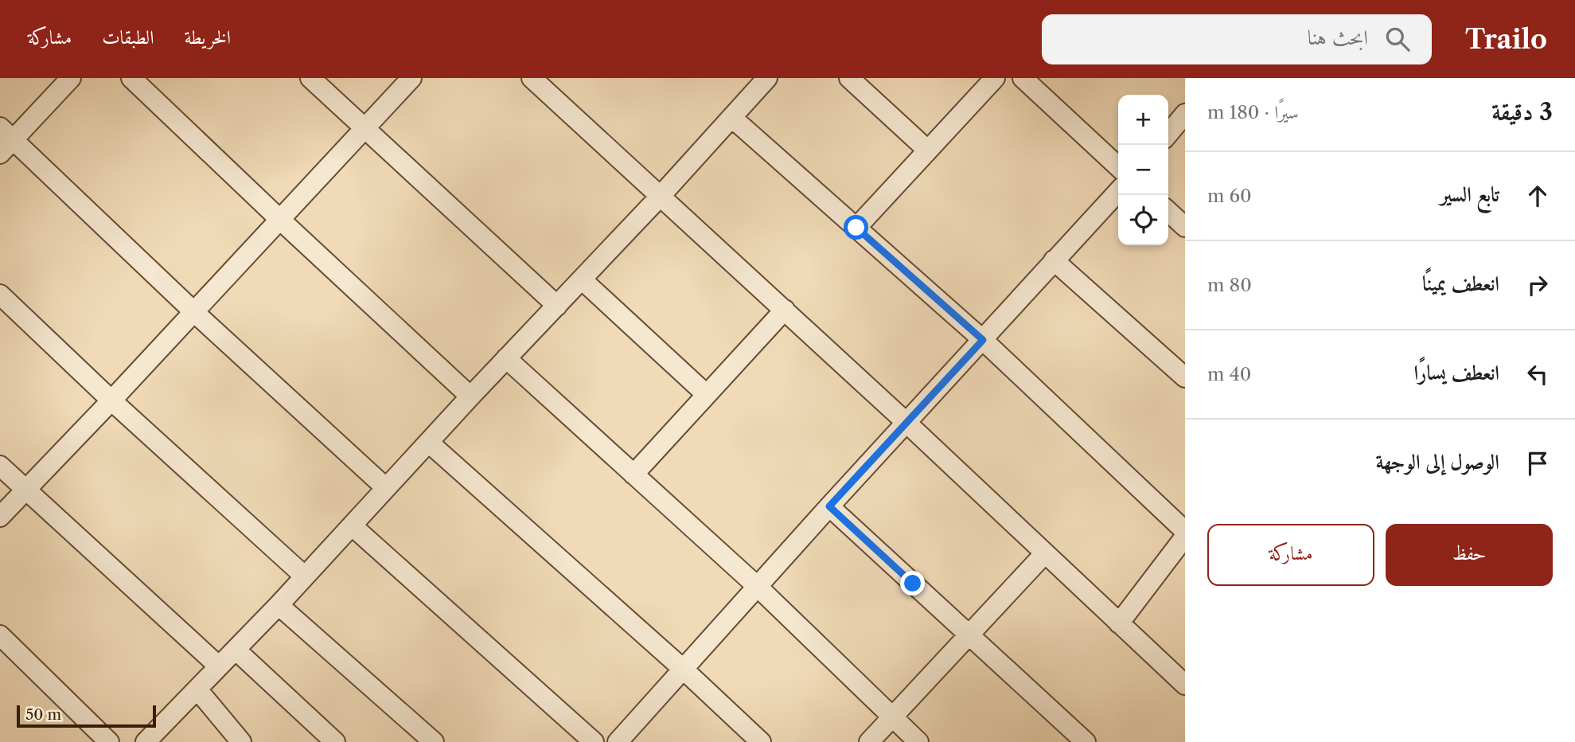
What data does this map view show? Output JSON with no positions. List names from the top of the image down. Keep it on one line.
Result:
{"scale_bar":"50 m","page":{"header":"Trailo","search":"ابحث هنا","nav":["الخريطة","الطبقات","مشاركة"],"heading":["3 دقيقة","سيرًا · 180 m"],"map_buttons":["+","−"],"list":[["تابع السير","60 m"],["انعطف يمينًا","80 m"],["انعطف يسارًا","40 m"],"الوصول إلى الوجهة"],"buttons":["حفظ","مشاركة"],"scale":"50 m"}}
